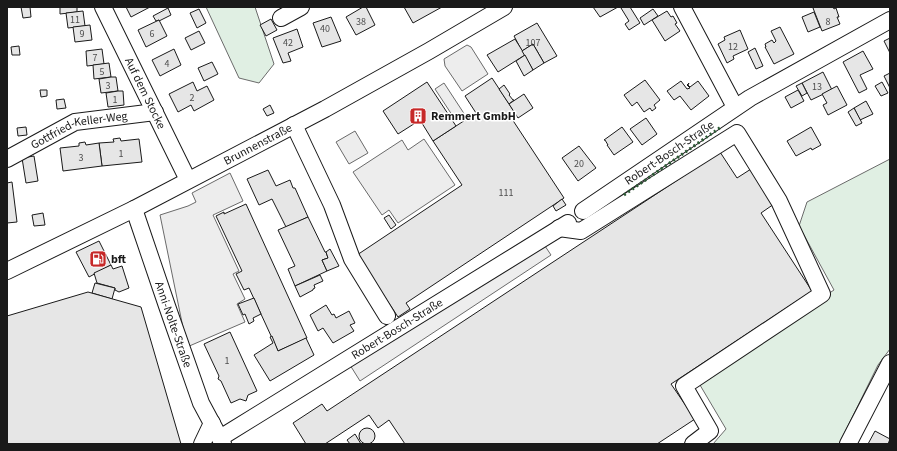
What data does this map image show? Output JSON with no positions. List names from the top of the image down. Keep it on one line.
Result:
{"streets":{"street":["Auf dem Stocke","Gottfried-Keller-Weg","Brunnenstraße","Robert-Bosch-Straße","Anni-Nolte-Straße"]},"crossings":[["Auf dem Stocke","Gottfried-Keller-Weg"],["Auf dem Stocke","Brunnenstraße"],["Brunnenstraße","Anni-Nolte-Straße"],["Robert-Bosch-Straße","Anni-Nolte-Straße"]],"places":{"building":["Remmert GmbH"],"fuel station":["bft"]},"house_numbers":["11","38","8","40","9","6","42","107","12","7","4","5","3","13","2","1","1","3","20","111","1"]}
